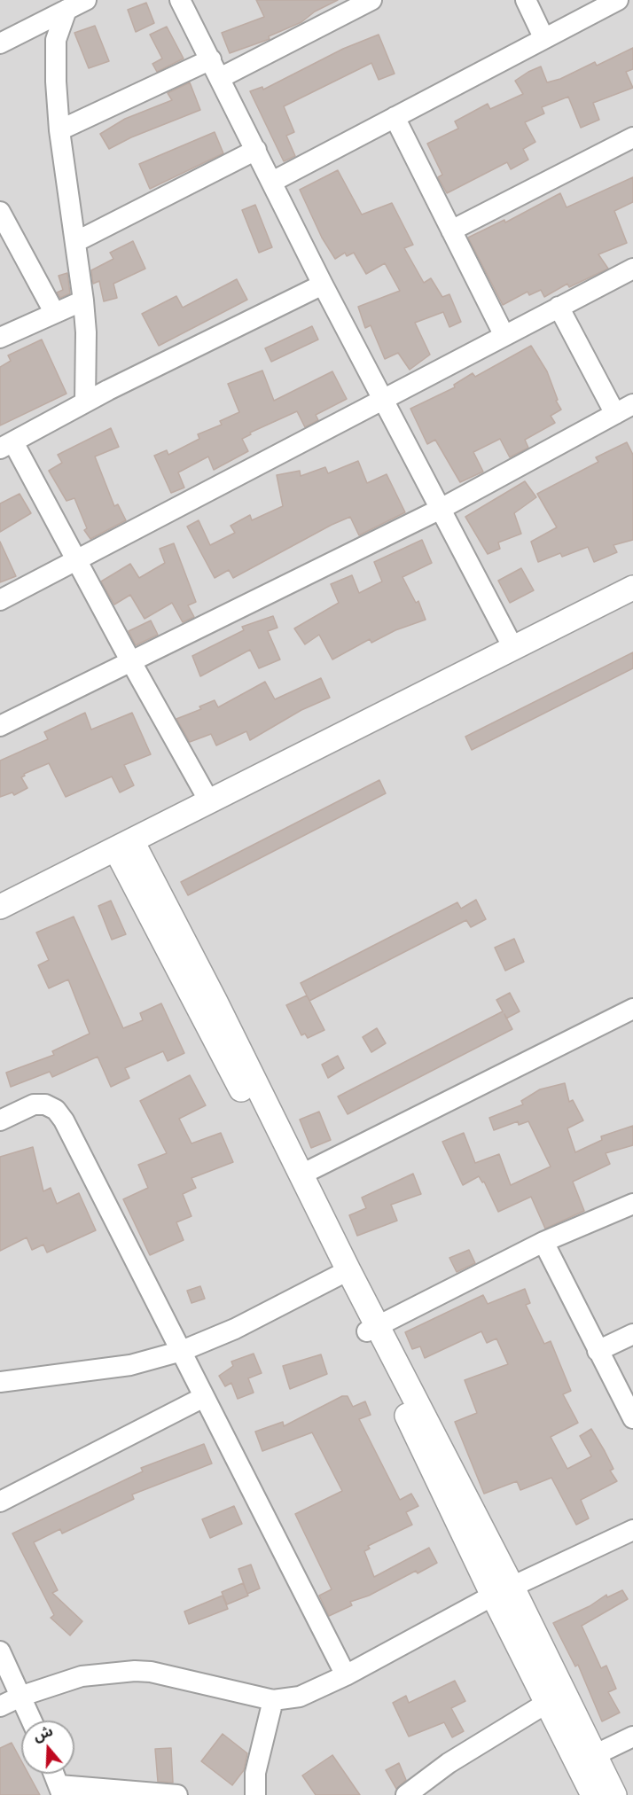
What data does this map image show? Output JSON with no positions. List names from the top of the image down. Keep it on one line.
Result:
{"north":"top"}
